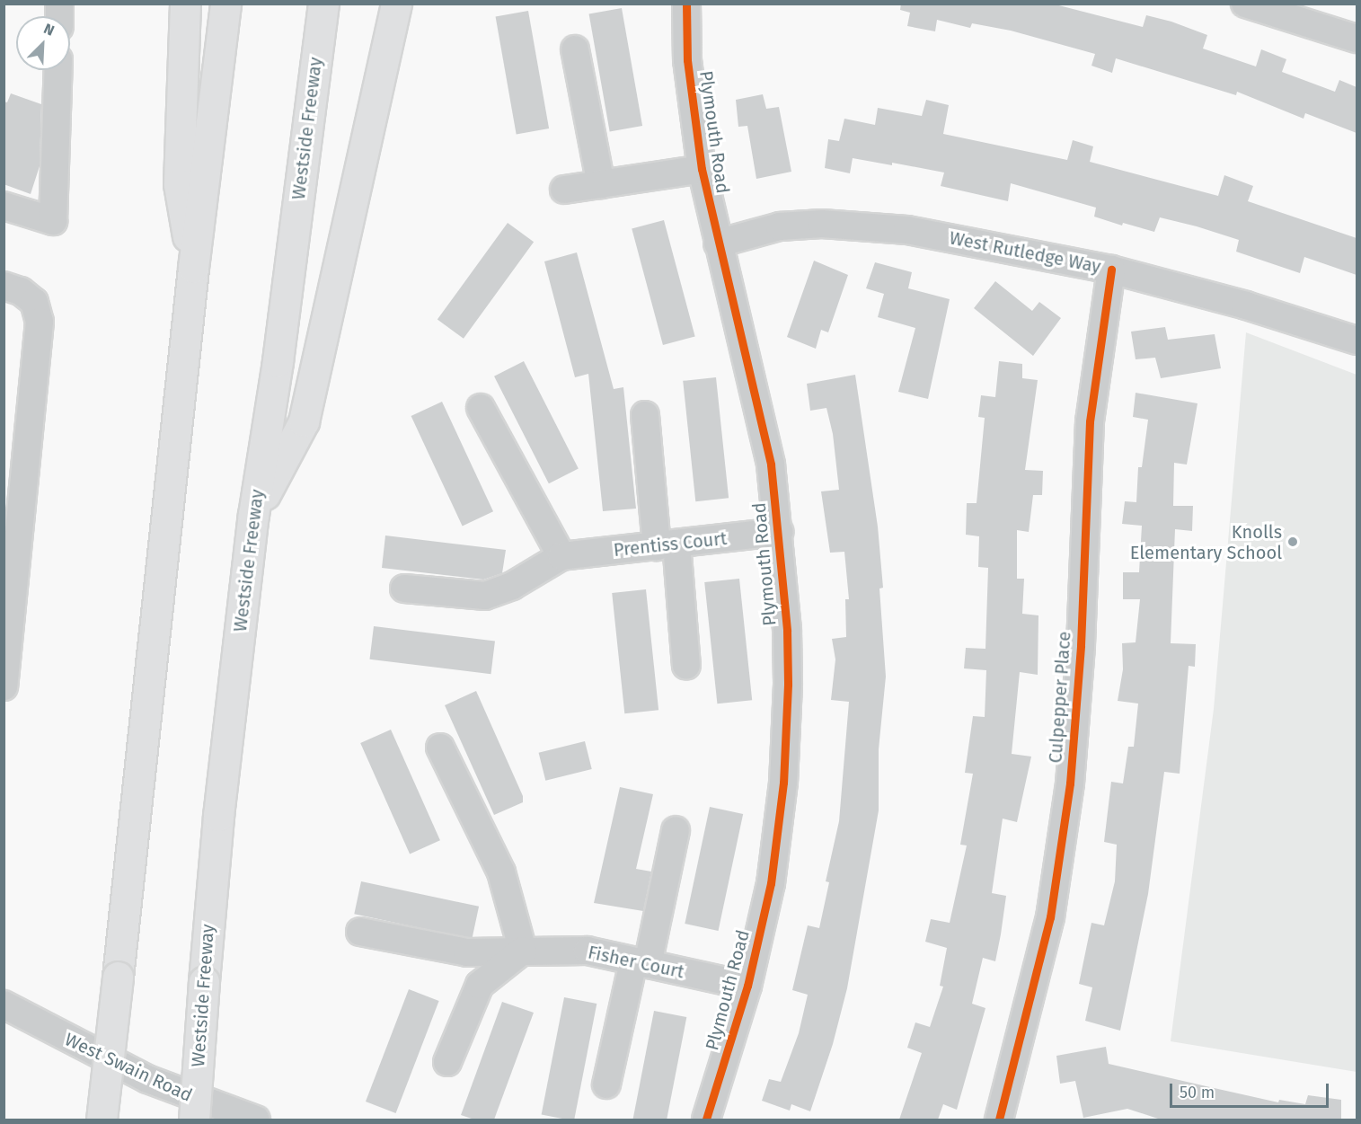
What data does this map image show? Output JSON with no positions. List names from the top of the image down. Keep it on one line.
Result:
{"streets":{"highway":["Westside Freeway"],"street":["Plymouth Road","West Rutledge Way","Prentiss Court","Culpepper Place","Fisher Court","West Swain Road"]},"crossings":[["Plymouth Road","West Rutledge Way"],["Plymouth Road","Prentiss Court"],["Plymouth Road","Fisher Court"],["West Rutledge Way","Culpepper Place"]],"places":["Knolls Elementary School"],"scale_bar":"50 m","north":"top right"}
